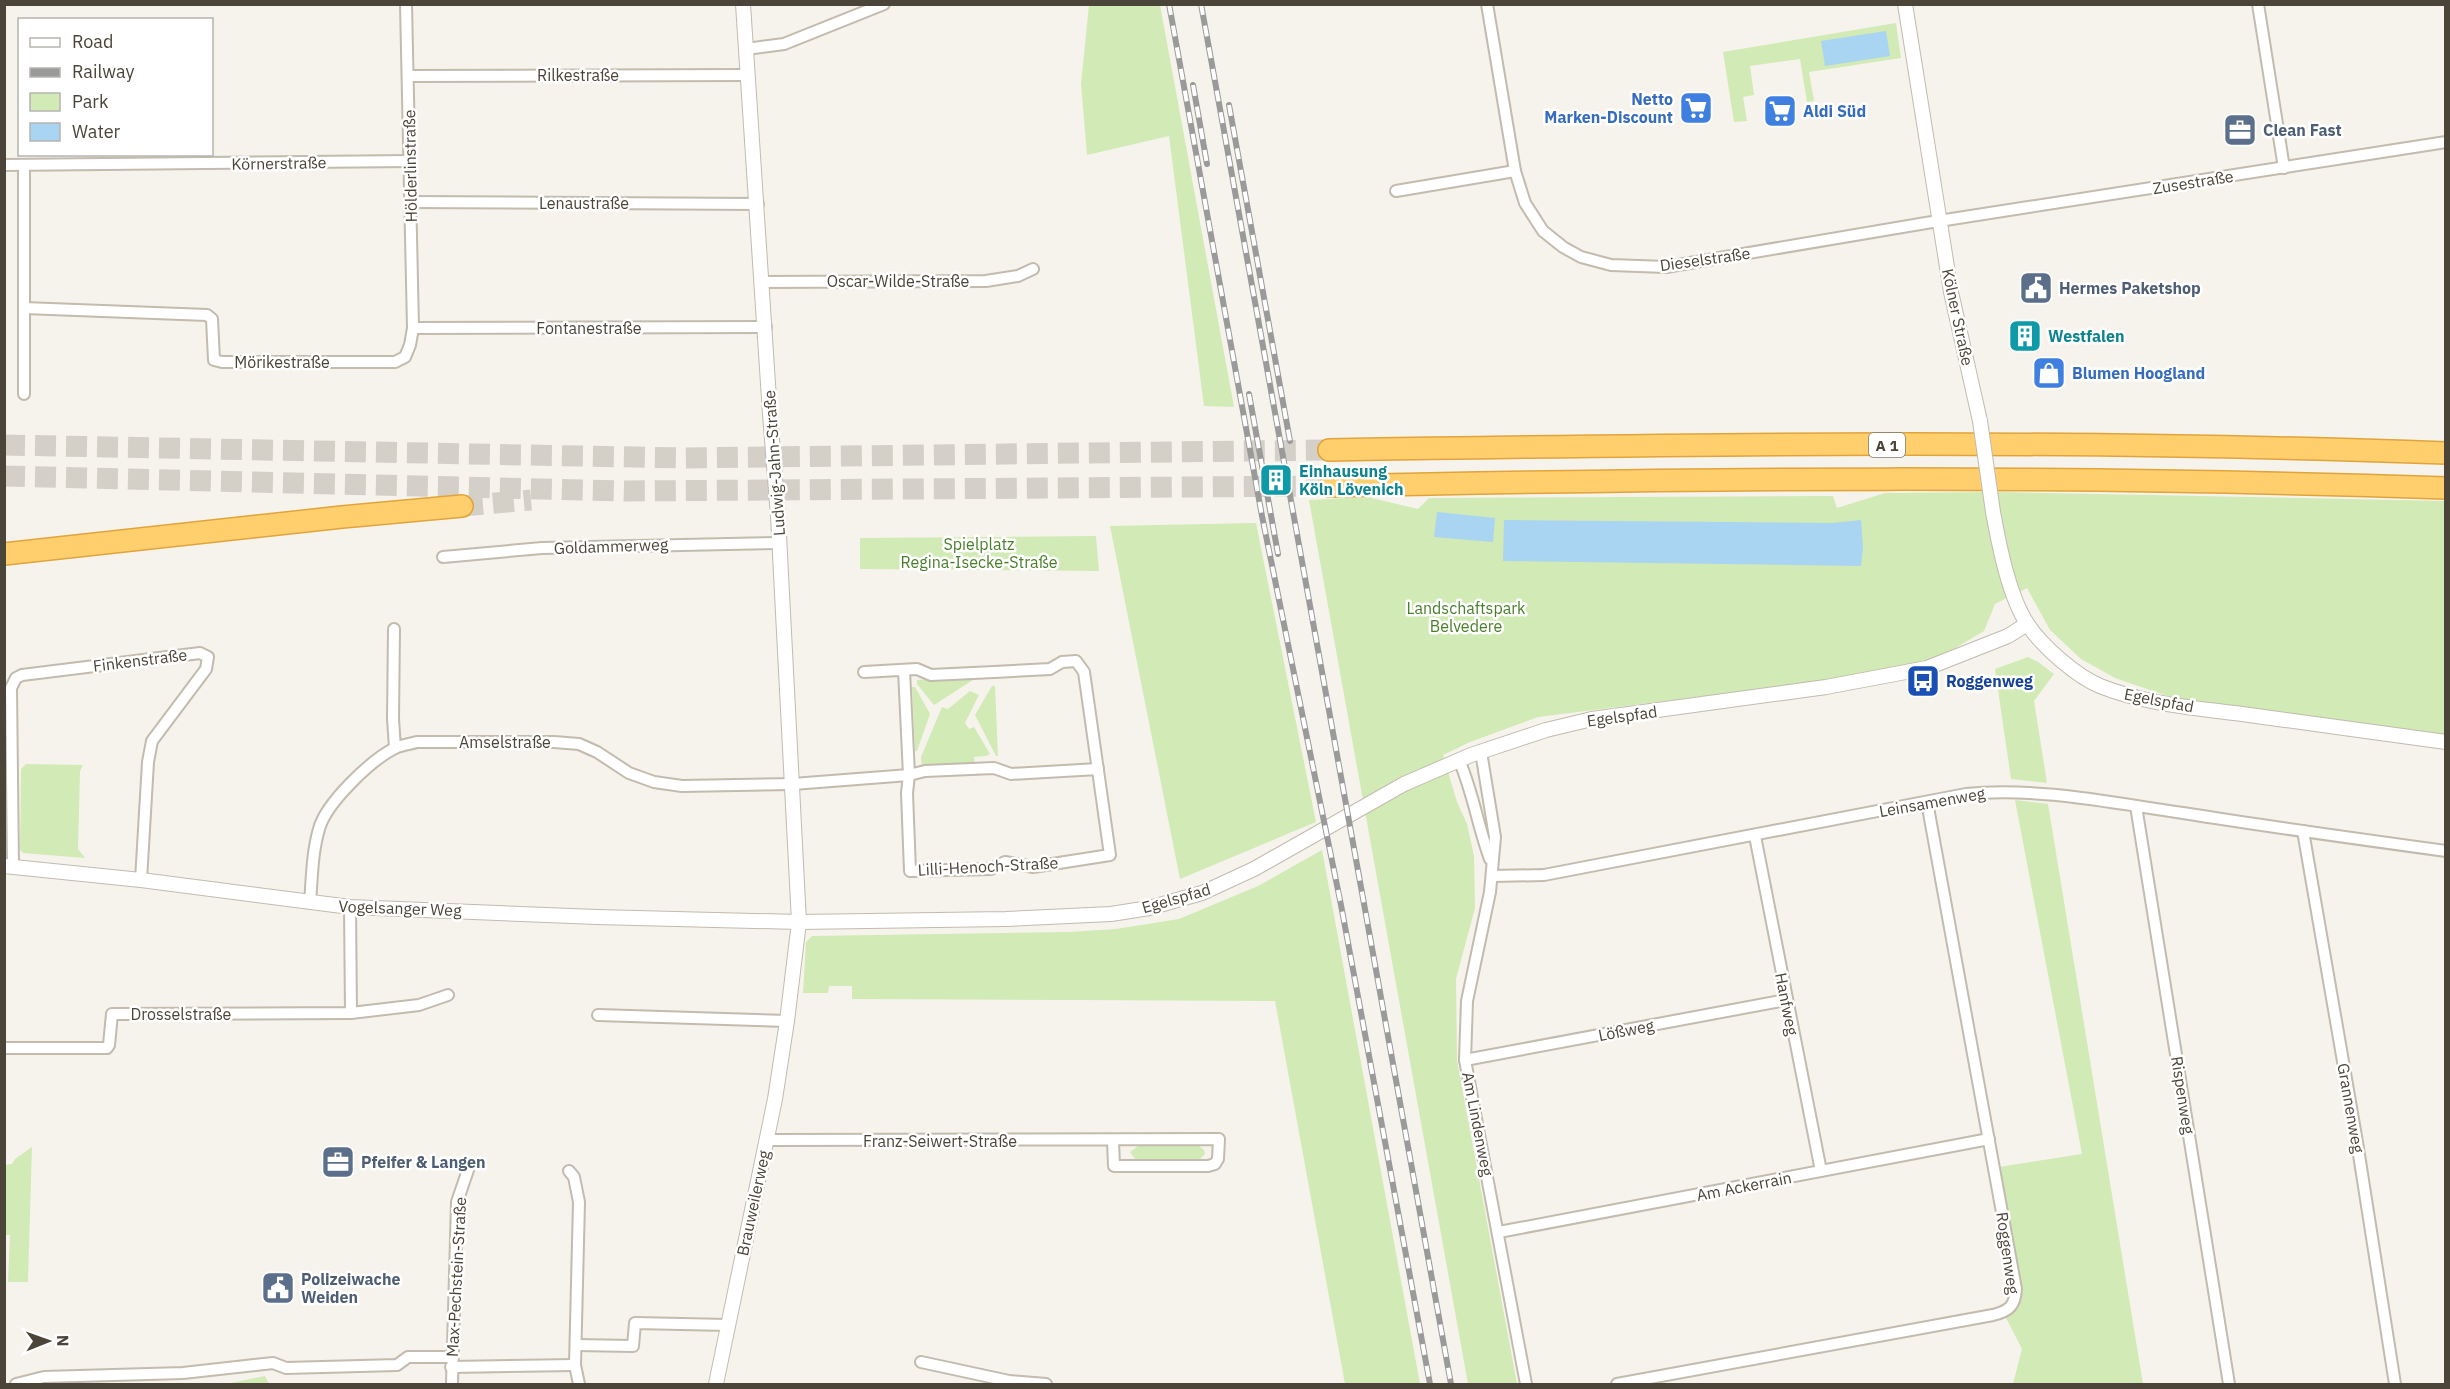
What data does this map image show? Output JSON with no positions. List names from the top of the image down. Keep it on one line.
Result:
{"streets":{"highway":["A 1"],"street":["Rilkestraße","Körnerstraße","Hölderlinstraße","Zusestraße","Lenaustraße","Dieselstraße","Oscar-Wilde-Straße","Kölner Straße","Fontanestraße","Mörikestraße","Ludwig-Jahn-Straße","Goldammerweg","Finkenstraße","Egelspfad","Amselstraße","Leinsamenweg","Lilli-Henoch-Straße","Vogelsanger Weg","Hanfweg","Drosselstraße","Lößweg","Rispenweg","Grannenweg","Am Lindenweg","Franz-Seiwert-Straße","Am Ackerrain","Brauweilerweg","Roggenweg","Max-Pechstein-Straße"]},"crossings":[["Rilkestraße","Hölderlinstraße"],["Rilkestraße","Ludwig-Jahn-Straße"],["Körnerstraße","Hölderlinstraße"],["Hölderlinstraße","Lenaustraße"],["Hölderlinstraße","Fontanestraße"],["Hölderlinstraße","Mörikestraße"],["Zusestraße","Dieselstraße"],["Zusestraße","Kölner Straße"],["Lenaustraße","Ludwig-Jahn-Straße"],["Dieselstraße","Kölner Straße"],["Oscar-Wilde-Straße","Ludwig-Jahn-Straße"],["Kölner Straße","Egelspfad"],["Fontanestraße","Mörikestraße"],["Fontanestraße","Ludwig-Jahn-Straße"],["Ludwig-Jahn-Straße","Goldammerweg"],["Ludwig-Jahn-Straße","Egelspfad"],["Ludwig-Jahn-Straße","Amselstraße"],["Ludwig-Jahn-Straße","Vogelsanger Weg"],["Ludwig-Jahn-Straße","Brauweilerweg"],["Finkenstraße","Vogelsanger Weg"],["Egelspfad","Vogelsanger Weg"],["Egelspfad","Am Lindenweg"],["Egelspfad","Brauweilerweg"],["Amselstraße","Lilli-Henoch-Straße"],["Amselstraße","Vogelsanger Weg"],["Leinsamenweg","Hanfweg"],["Leinsamenweg","Rispenweg"],["Leinsamenweg","Grannenweg"],["Leinsamenweg","Am Lindenweg"],["Leinsamenweg","Roggenweg"],["Vogelsanger Weg","Brauweilerweg"],["Hanfweg","Lößweg"],["Hanfweg","Am Ackerrain"],["Lößweg","Am Lindenweg"],["Am Lindenweg","Am Ackerrain"],["Franz-Seiwert-Straße","Brauweilerweg"],["Am Ackerrain","Roggenweg"]],"parks":["Spielplatz Regina-Isecke-Straße","Landschaftspark Belvedere"],"places":{"supermarket":["Netto Marken-Discount","Aldi Süd"],"office":["Clean Fast","Pfeifer & Langen"],"public building":["Hermes Paketshop","Polizeiwache Weiden"],"building":["Westfalen","Einhausung Köln Lövenich"],"shop":["Blumen Hoogland"],"bus stop":["Roggenweg"]},"legend":["Road","Railway","Park","Water"],"north":"right"}
